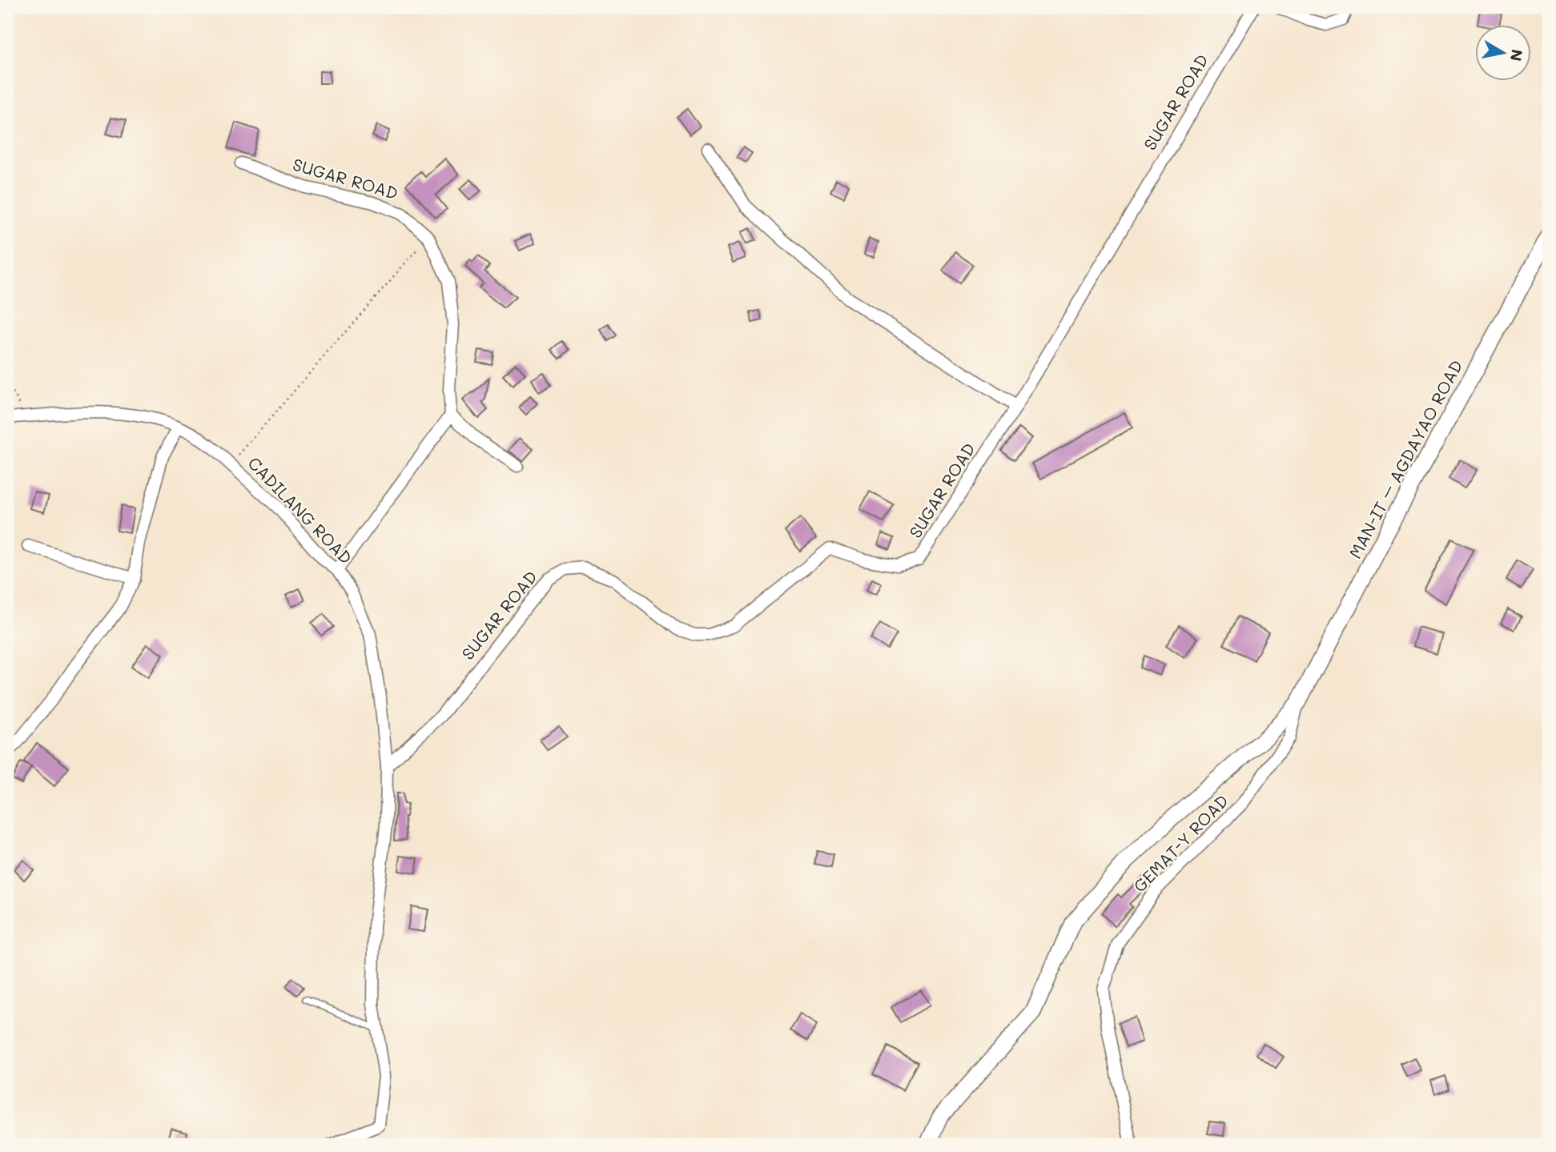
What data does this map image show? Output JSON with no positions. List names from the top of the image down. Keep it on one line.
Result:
{"streets":{"street":["SUGAR ROAD","MAN-IT – AGDAYAO ROAD","CADILANG ROAD","GEMAT-Y ROAD"]},"crossings":[["SUGAR ROAD","CADILANG ROAD"],["MAN-IT – AGDAYAO ROAD","GEMAT-Y ROAD"]],"north":"right"}
